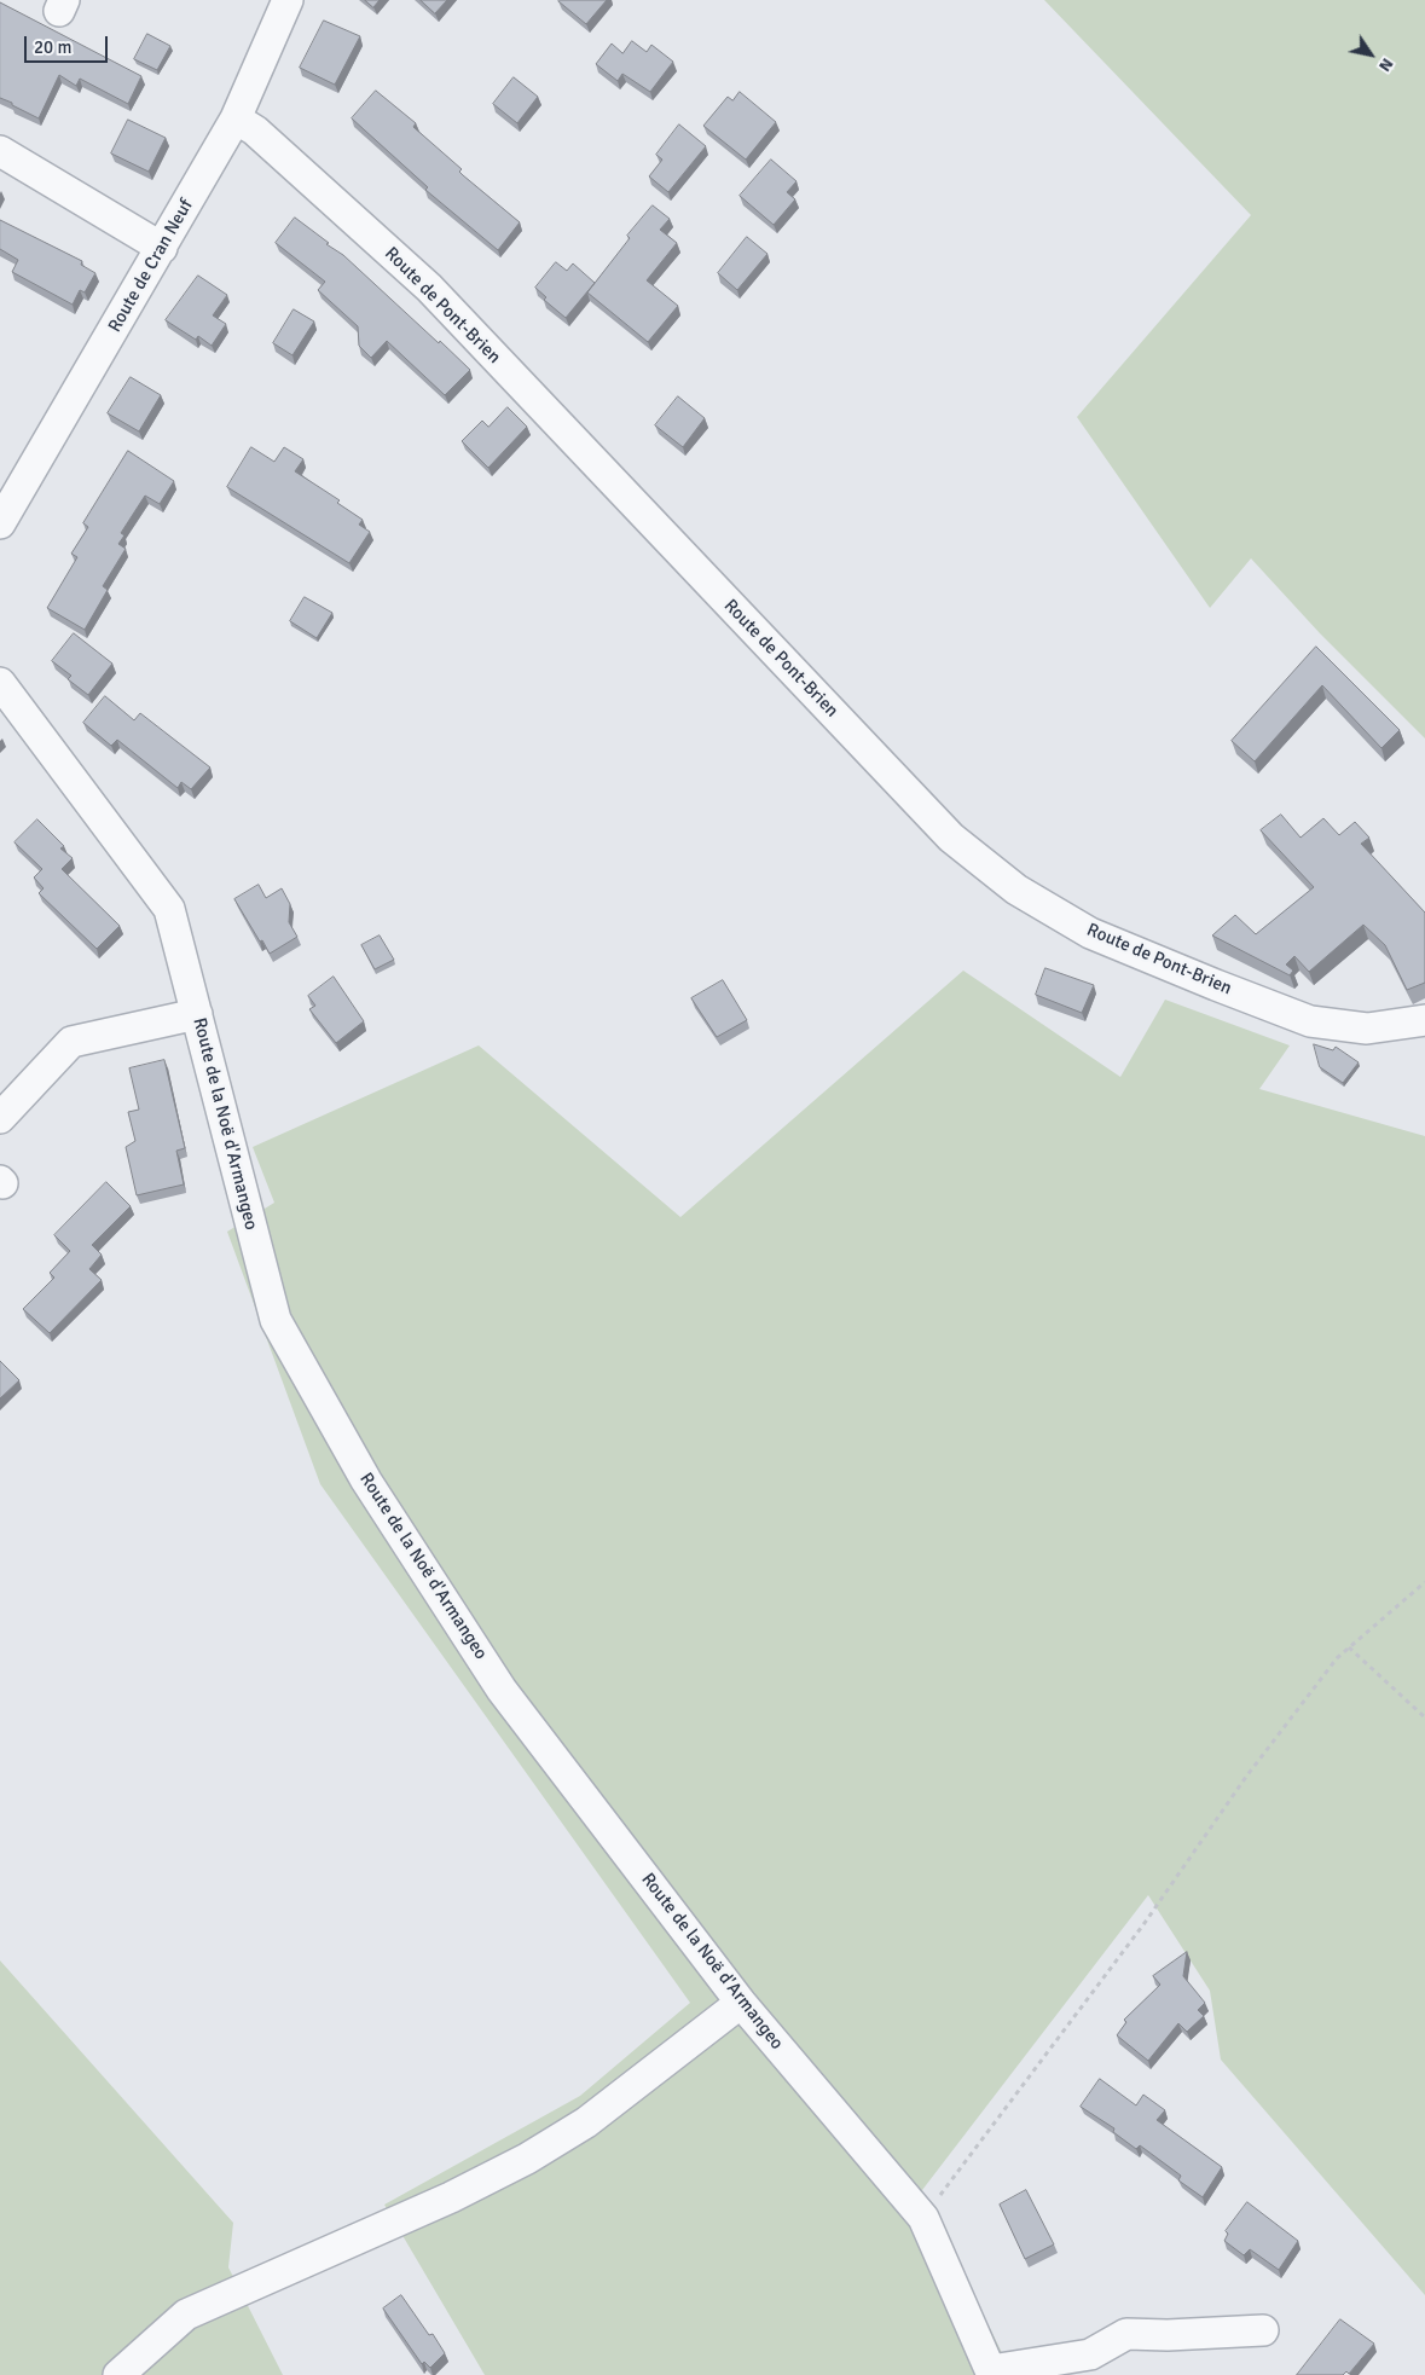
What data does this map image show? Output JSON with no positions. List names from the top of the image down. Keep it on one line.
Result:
{"streets":{"street":["Route de Cran Neuf","Route de Pont-Brien","Route de la Noë d'Armangeo"]},"crossings":[["Route de Cran Neuf","Route de Pont-Brien"]],"scale_bar":"20 m","north":"bottom right"}
